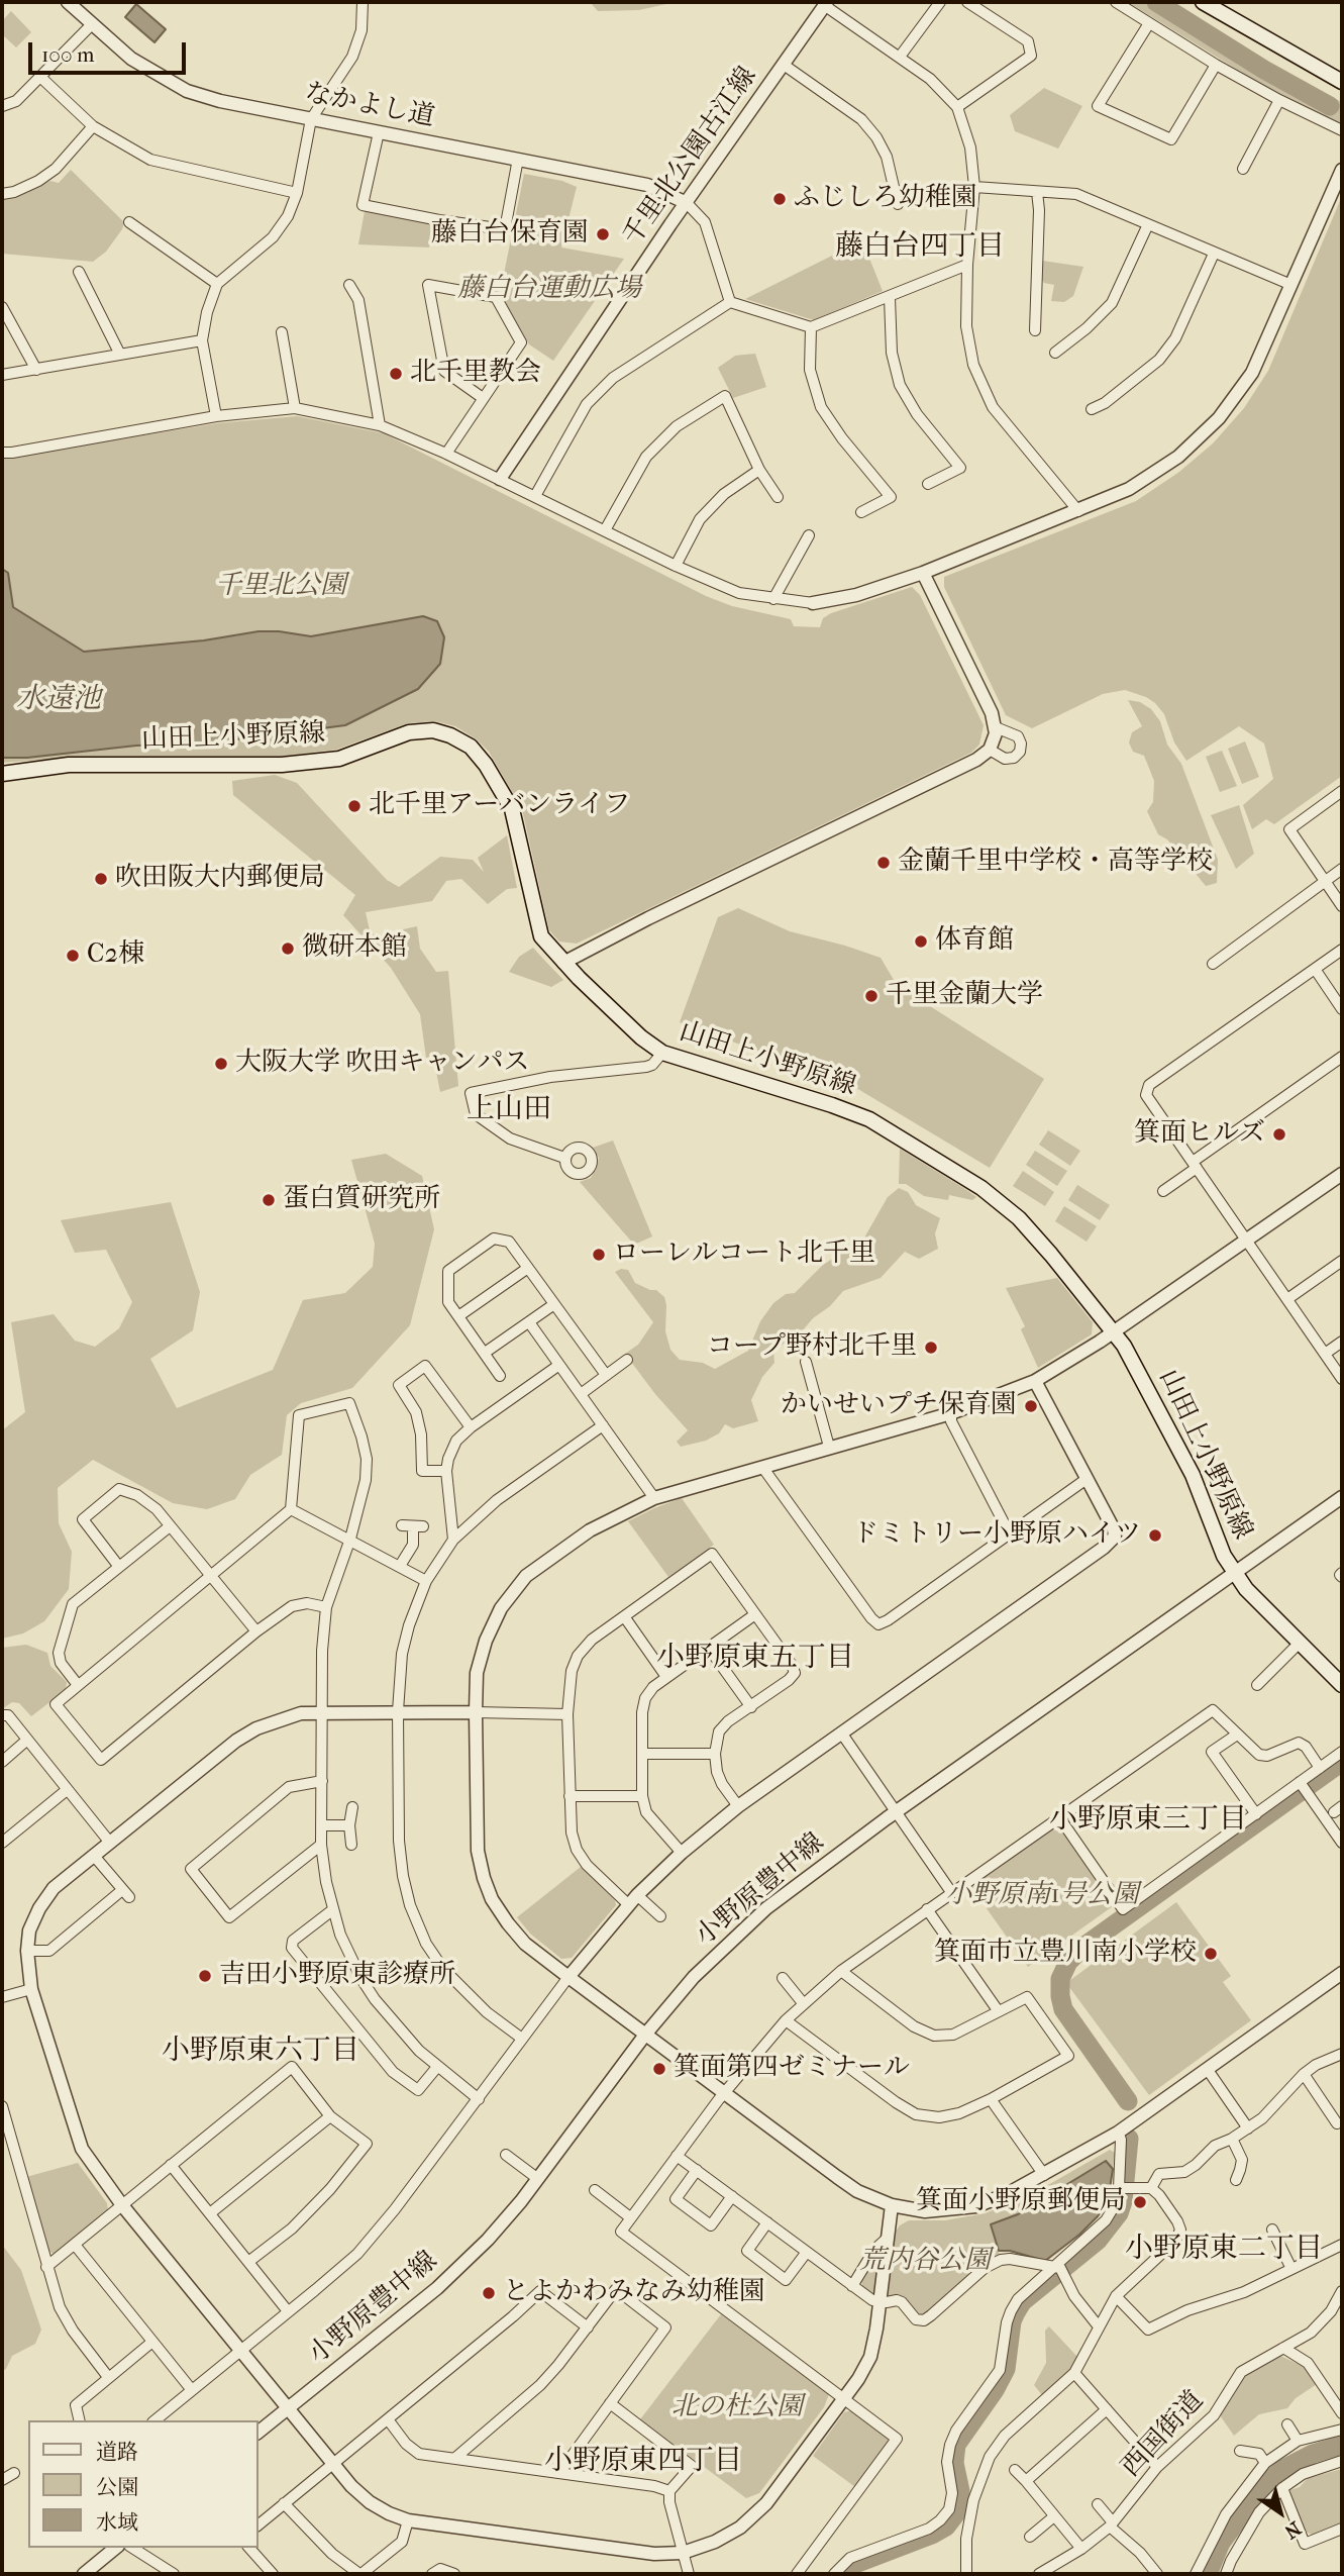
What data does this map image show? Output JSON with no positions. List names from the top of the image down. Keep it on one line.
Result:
{"streets":{"main road":["山田上小野原線"],"street":["なかよし道","千里北公園古江線","小野原豊中線","西国街道"]},"crossings":[["なかよし道","千里北公園古江線"],["山田上小野原線","小野原豊中線"]],"districts":["藤白台四丁目","上山田","小野原東五丁目","小野原東三丁目","小野原東六丁目","小野原東二丁目","小野原東四丁目"],"water":["水遠池"],"parks":["藤白台運動広場","千里北公園","小野原南1号公園","荒内谷公園","北の杜公園"],"places":["ふじしろ幼稚園","藤白台保育園","北千里教会","北千里アーバンライフ","金蘭千里中学校・高等学校","吹田阪大内郵便局","体育館","微研本館","C2棟","千里金蘭大学","大阪大学 吹田キャンパス","箕面ヒルズ","蛋白質研究所","ローレルコート北千里","コープ野村北千里","かいせいプチ保育園","ドミトリー小野原ハイツ","箕面市立豊川南小学校","吉田小野原東診療所","箕面第四ゼミナール","箕面小野原郵便局","とよかわみなみ幼稚園"],"legend":["道路","公園","水域"],"scale_bar":"100 m","north":"bottom right"}
